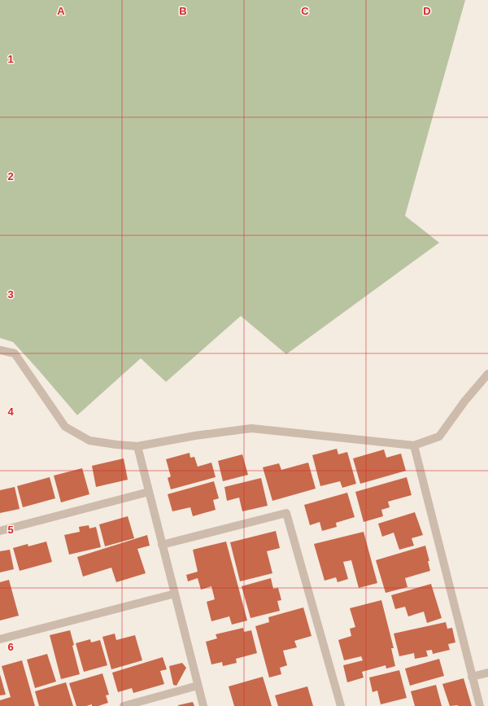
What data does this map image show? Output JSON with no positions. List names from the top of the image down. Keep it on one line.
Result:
{"grid":{"columns":["A","B","C","D"],"rows":["1","2","3","4","5","6"]}}
